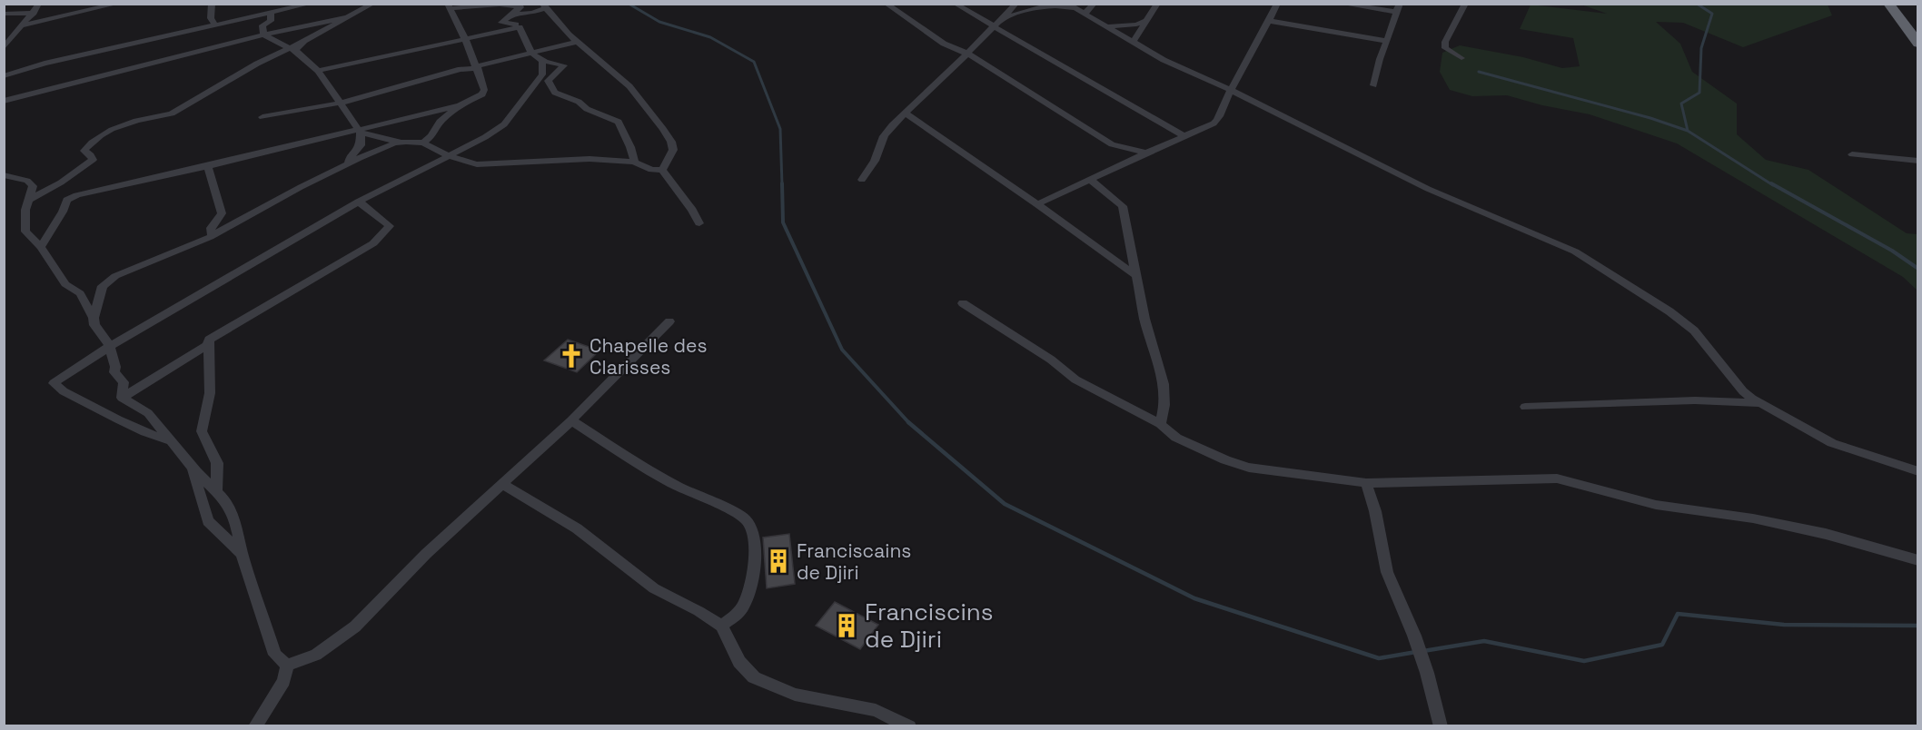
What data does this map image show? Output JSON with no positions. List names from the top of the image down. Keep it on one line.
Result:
{"places":{"church":["Chapelle des Clarisses"],"building":["Franciscains de Djiri","Franciscins de Djiri"]}}
